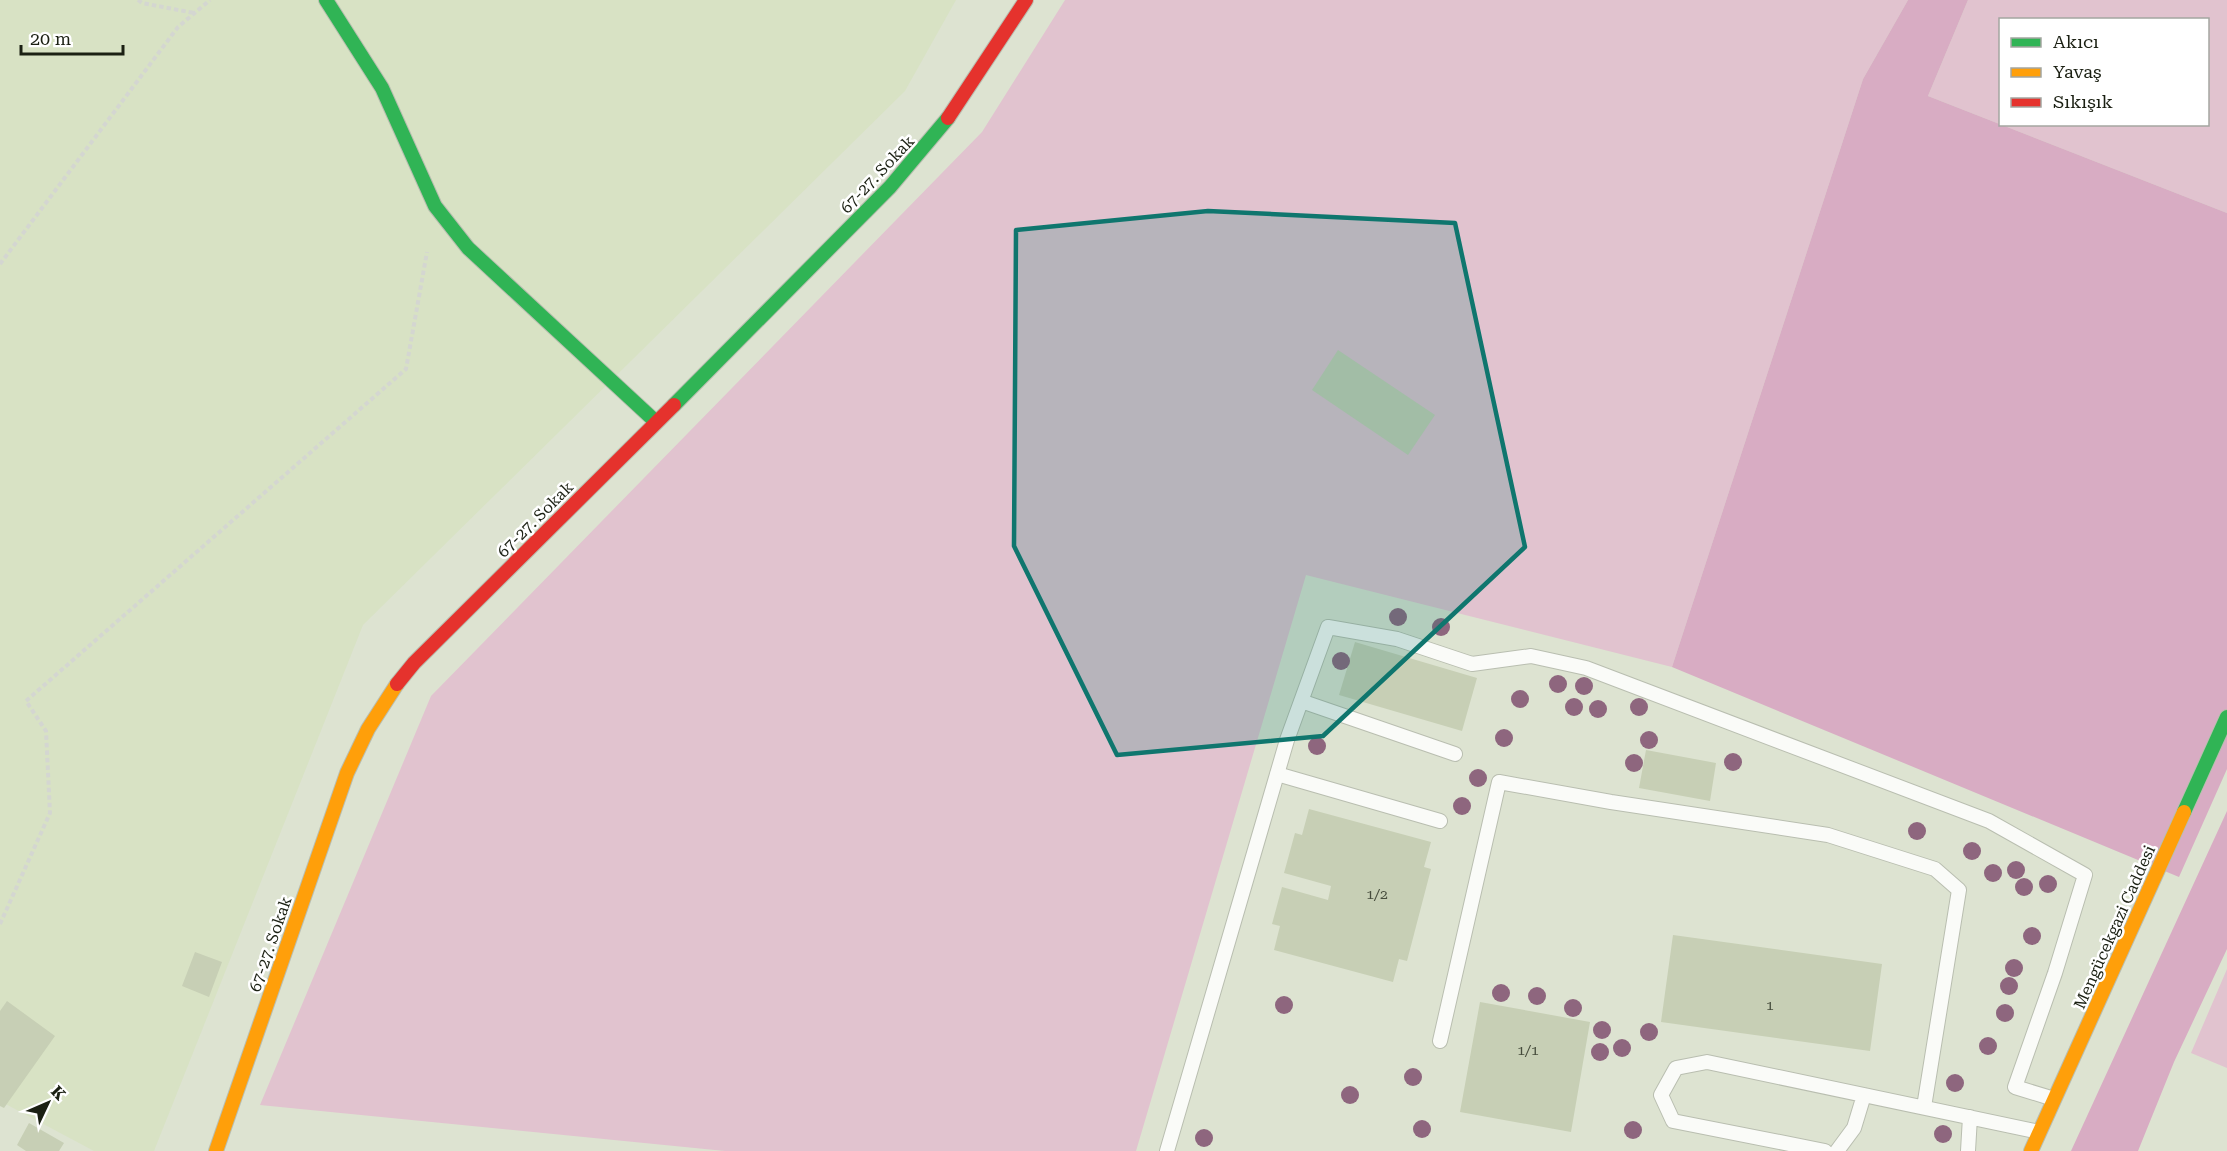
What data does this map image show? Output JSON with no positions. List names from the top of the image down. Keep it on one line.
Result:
{"streets":{"street":["67-27. Sokak","Mengücekgazi Caddesi"]},"house_numbers":["1/2","1","1/1"],"legend":["Akıcı","Yavaş","Sıkışık"],"scale_bar":"20 m","north":"top right"}
